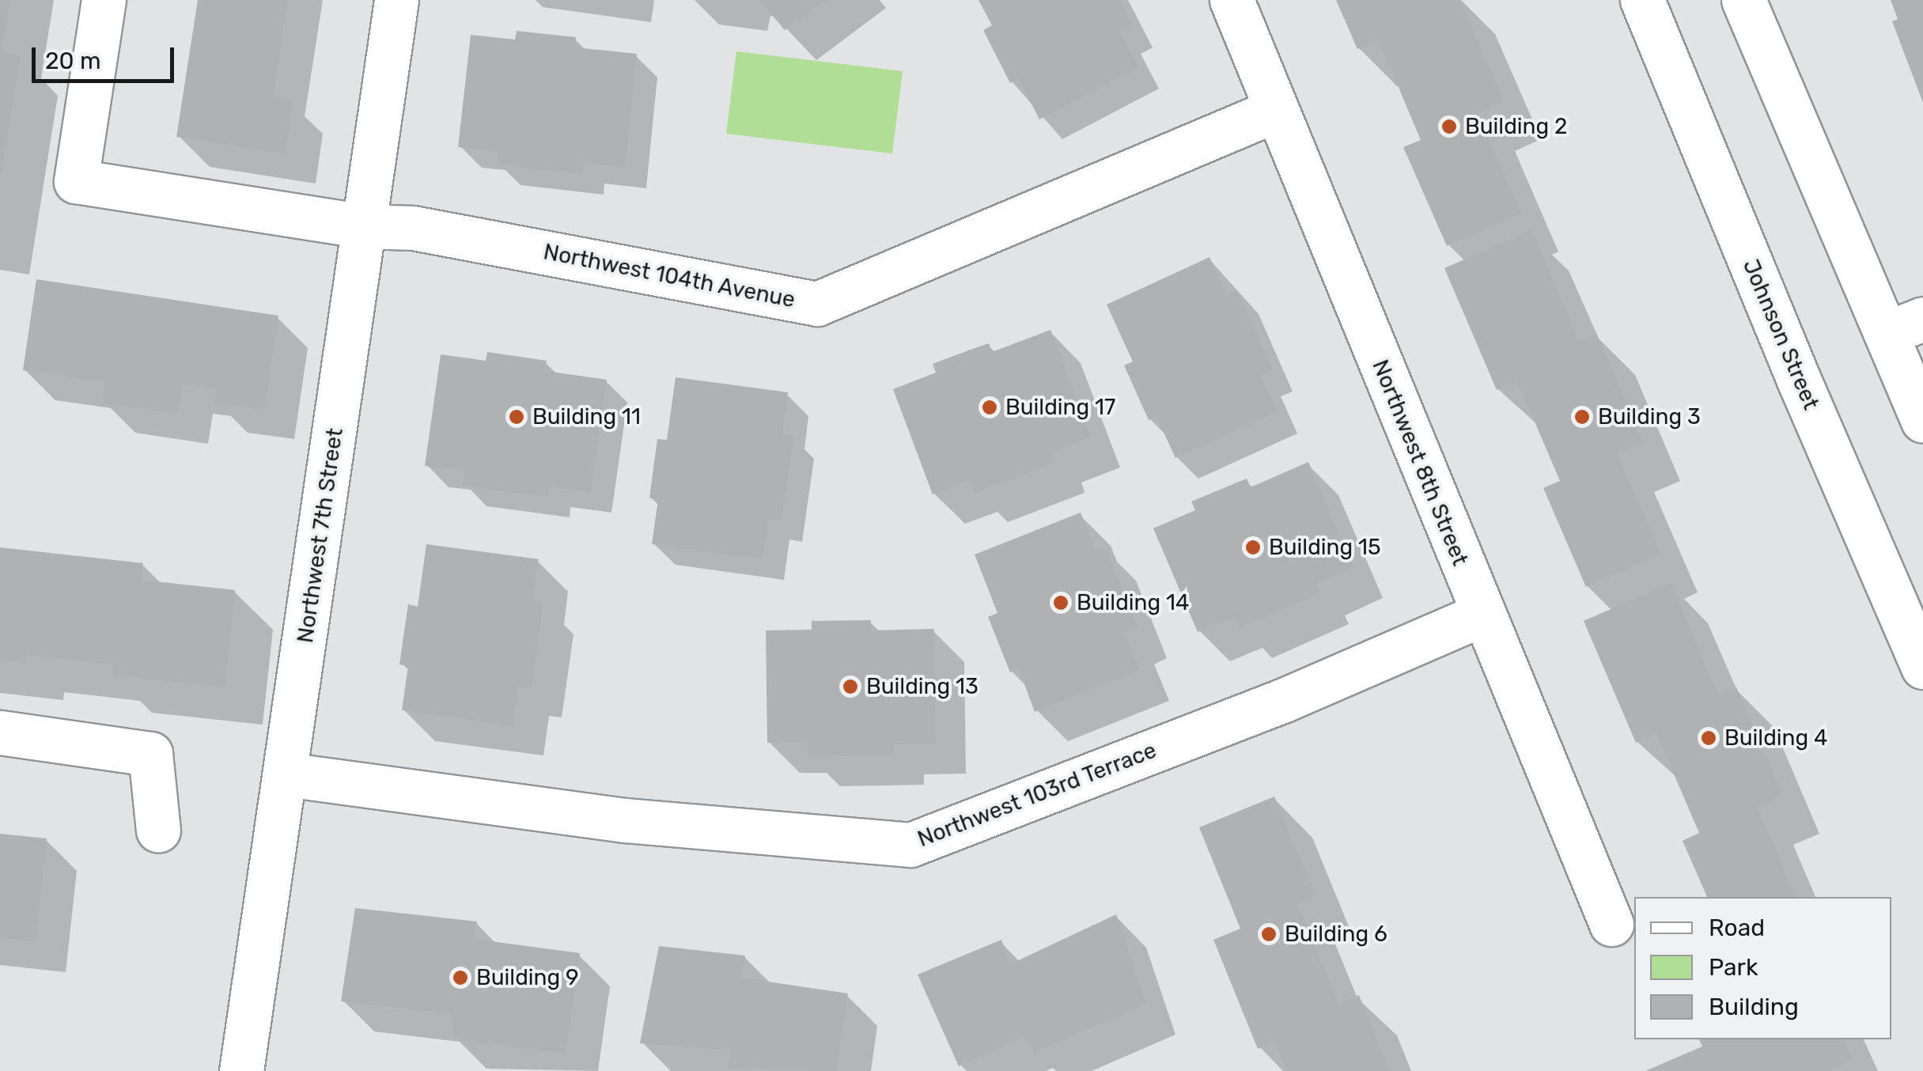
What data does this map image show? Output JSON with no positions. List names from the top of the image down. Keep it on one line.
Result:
{"streets":{"street":["Northwest 104th Avenue","Johnson Street","Northwest 8th Street","Northwest 7th Street","Northwest 103rd Terrace"]},"crossings":[["Northwest 104th Avenue","Northwest 8th Street"],["Northwest 104th Avenue","Northwest 7th Street"],["Northwest 8th Street","Northwest 103rd Terrace"],["Northwest 7th Street","Northwest 103rd Terrace"]],"places":["Building 2","Building 17","Building 11","Building 3","Building 15","Building 14","Building 13","Building 4","Building 6","Building 9"],"legend":["Road","Park","Building"],"scale_bar":"20 m"}
